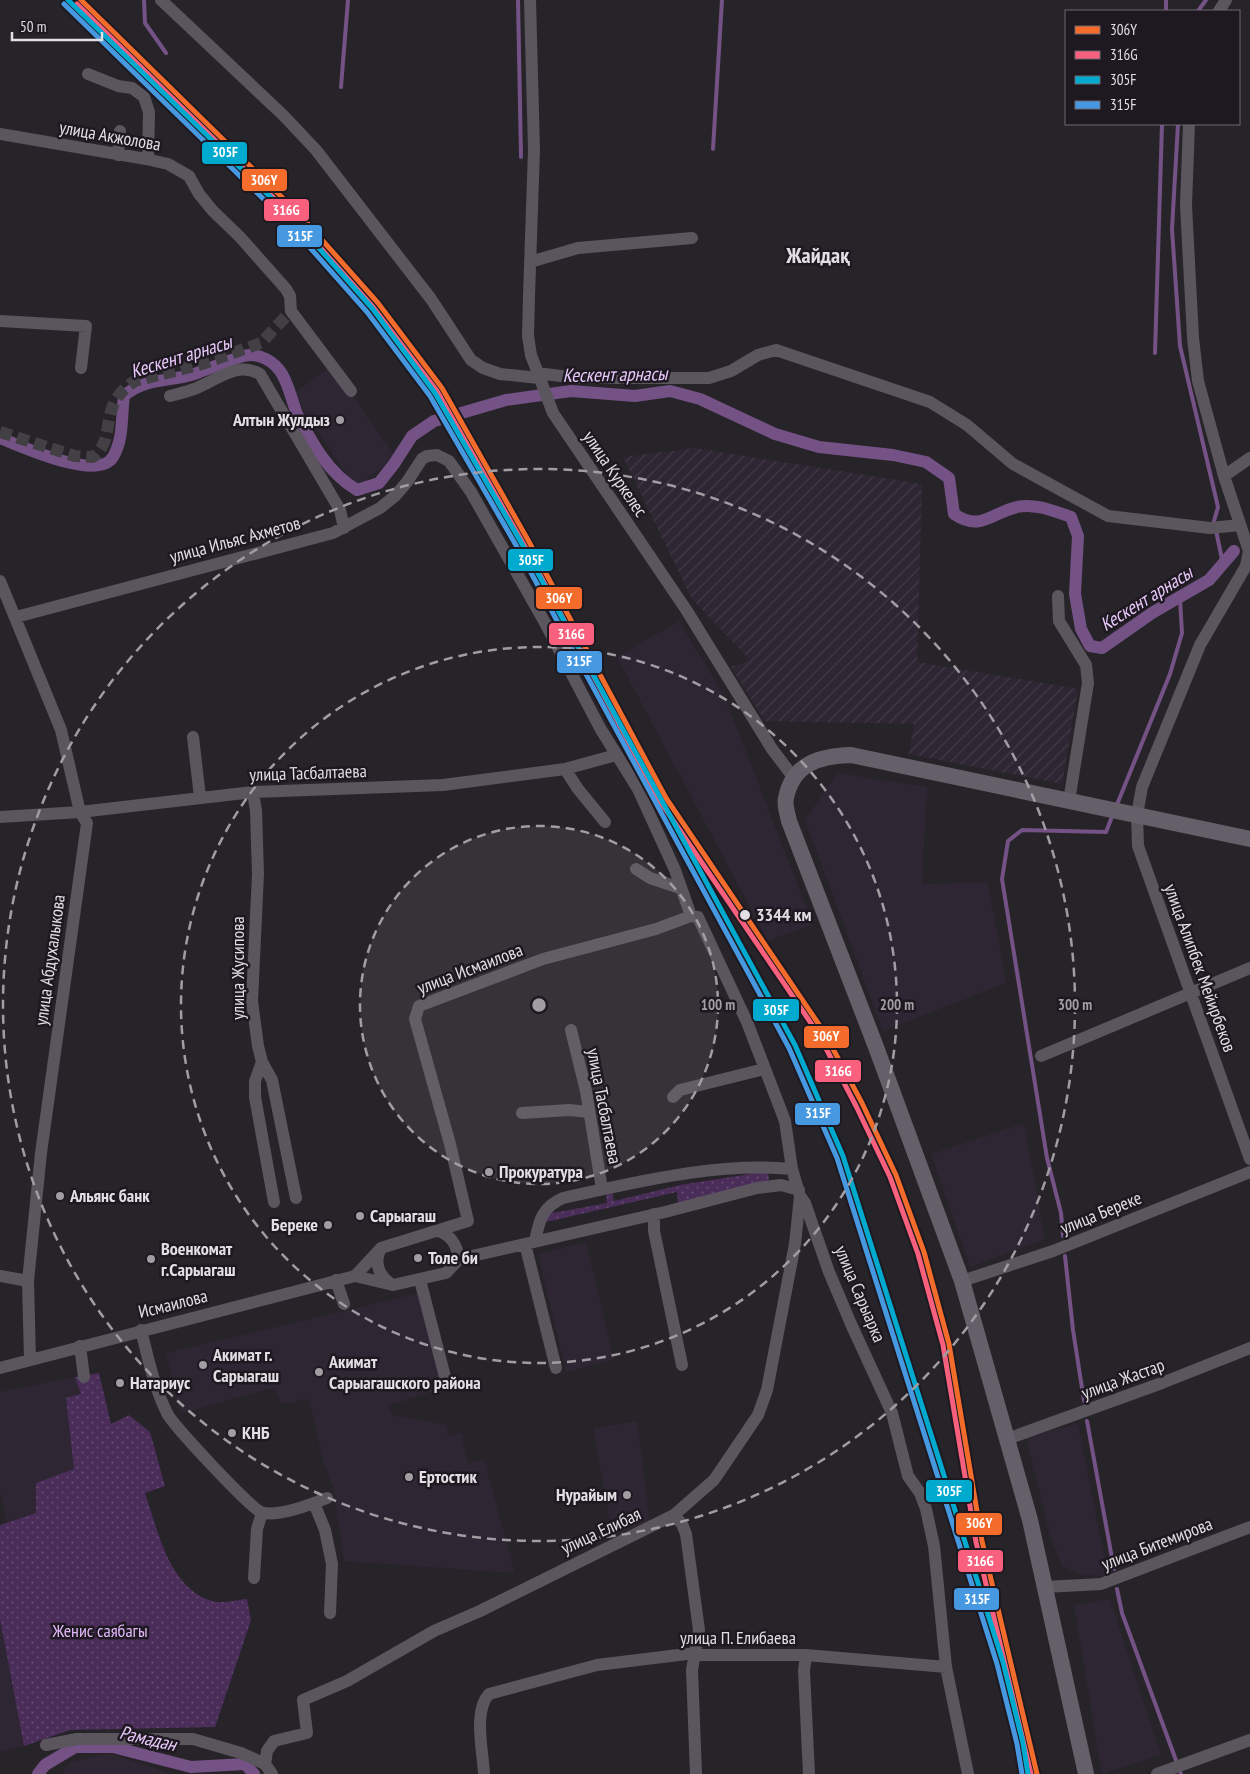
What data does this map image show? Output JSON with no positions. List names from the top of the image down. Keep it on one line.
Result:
{"streets":{"street":["улица Акжолова","улица Куркелес","улица Ильяс Ахметов","улица Тасбалтаева","улица Абдухалыкова","улица Жусипова","улица Алипбек Мейирбеков","улица Исмаилова","улица Береке","улица Сарыарка","Исмаилова","улица Жастар","улица Елибая","улица Битемирова","улица П. Елибаева"]},"crossings":[["улица Ильяс Ахметов","улица Абдухалыкова"],["улица Ильяс Ахметов","улица Сарыарка"],["улица Тасбалтаева","улица Абдухалыкова"],["улица Тасбалтаева","улица Жусипова"],["улица Тасбалтаева","улица Сарыарка"],["улица Абдухалыкова","Исмаилова"],["улица Исмаилова","улица Сарыарка"],["улица Сарыарка","улица Елибая"],["улица Сарыарка","улица П. Елибаева"]],"districts":["Жайдақ"],"water":["Кескент арнасы","Рамадан"],"parks":["Женис саябагы"],"places":["Алтын Жулдыз","3344 км","Прокуратура","Альянс банк","Сарыагаш","Береке","Толе би","Военкомат г.Сарыагаш","Акимат г. Сарыагаш","Акимат Сарыагашского района","Натариус","КНБ","Ертостик","Нурайым"],"lines":["transit line 306Y","transit line 305F","transit line 316G","transit line 315F"],"legend":["306Y","316G","305F","315F"],"scale_bar":"50 m","rings":["100 m","200 m","300 m"]}
